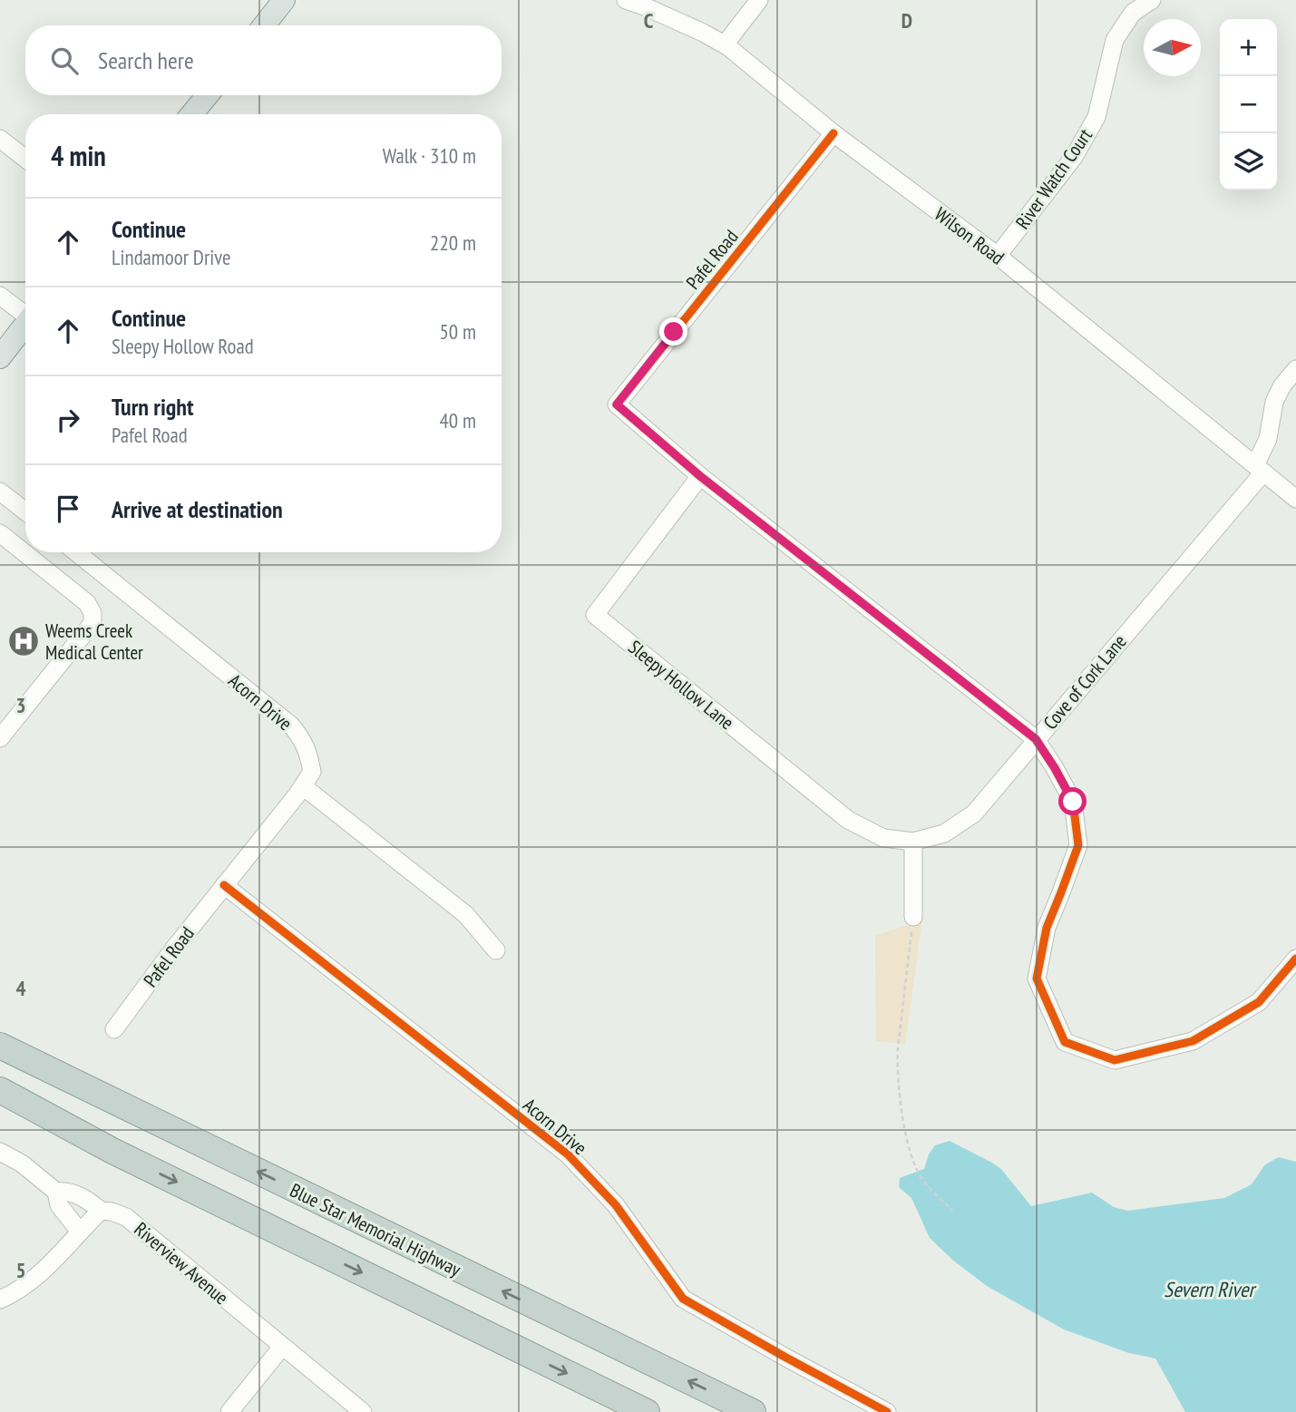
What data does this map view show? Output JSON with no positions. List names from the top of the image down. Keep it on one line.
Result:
{"streets":{"highway":["Blue Star Memorial Highway"],"street":["River Watch Court","Wilson Road","Pafel Road","Cove of Cork Lane","Sleepy Hollow Lane","Acorn Drive","Riverview Avenue"]},"crossings":[["River Watch Court","Wilson Road"],["Wilson Road","Pafel Road"],["Wilson Road","Cove of Cork Lane"],["Pafel Road","Sleepy Hollow Lane"],["Pafel Road","Acorn Drive"],["Cove of Cork Lane","Sleepy Hollow Lane"]],"water":["Severn River"],"places":{"hospital":["Weems Creek Medical Center"]},"north":"right","page":{"map_buttons":["+","−"],"search":"Search here","heading":["4 min","Walk · 310 m"],"list":[["Continue","Lindamoor Drive","220 m"],["Continue","Sleepy Hollow Road","50 m"],["Turn right","Pafel Road","40 m"],"Arrive at destination"]},"grid":{"columns":["C","D"],"rows":["3","4","5"]}}
